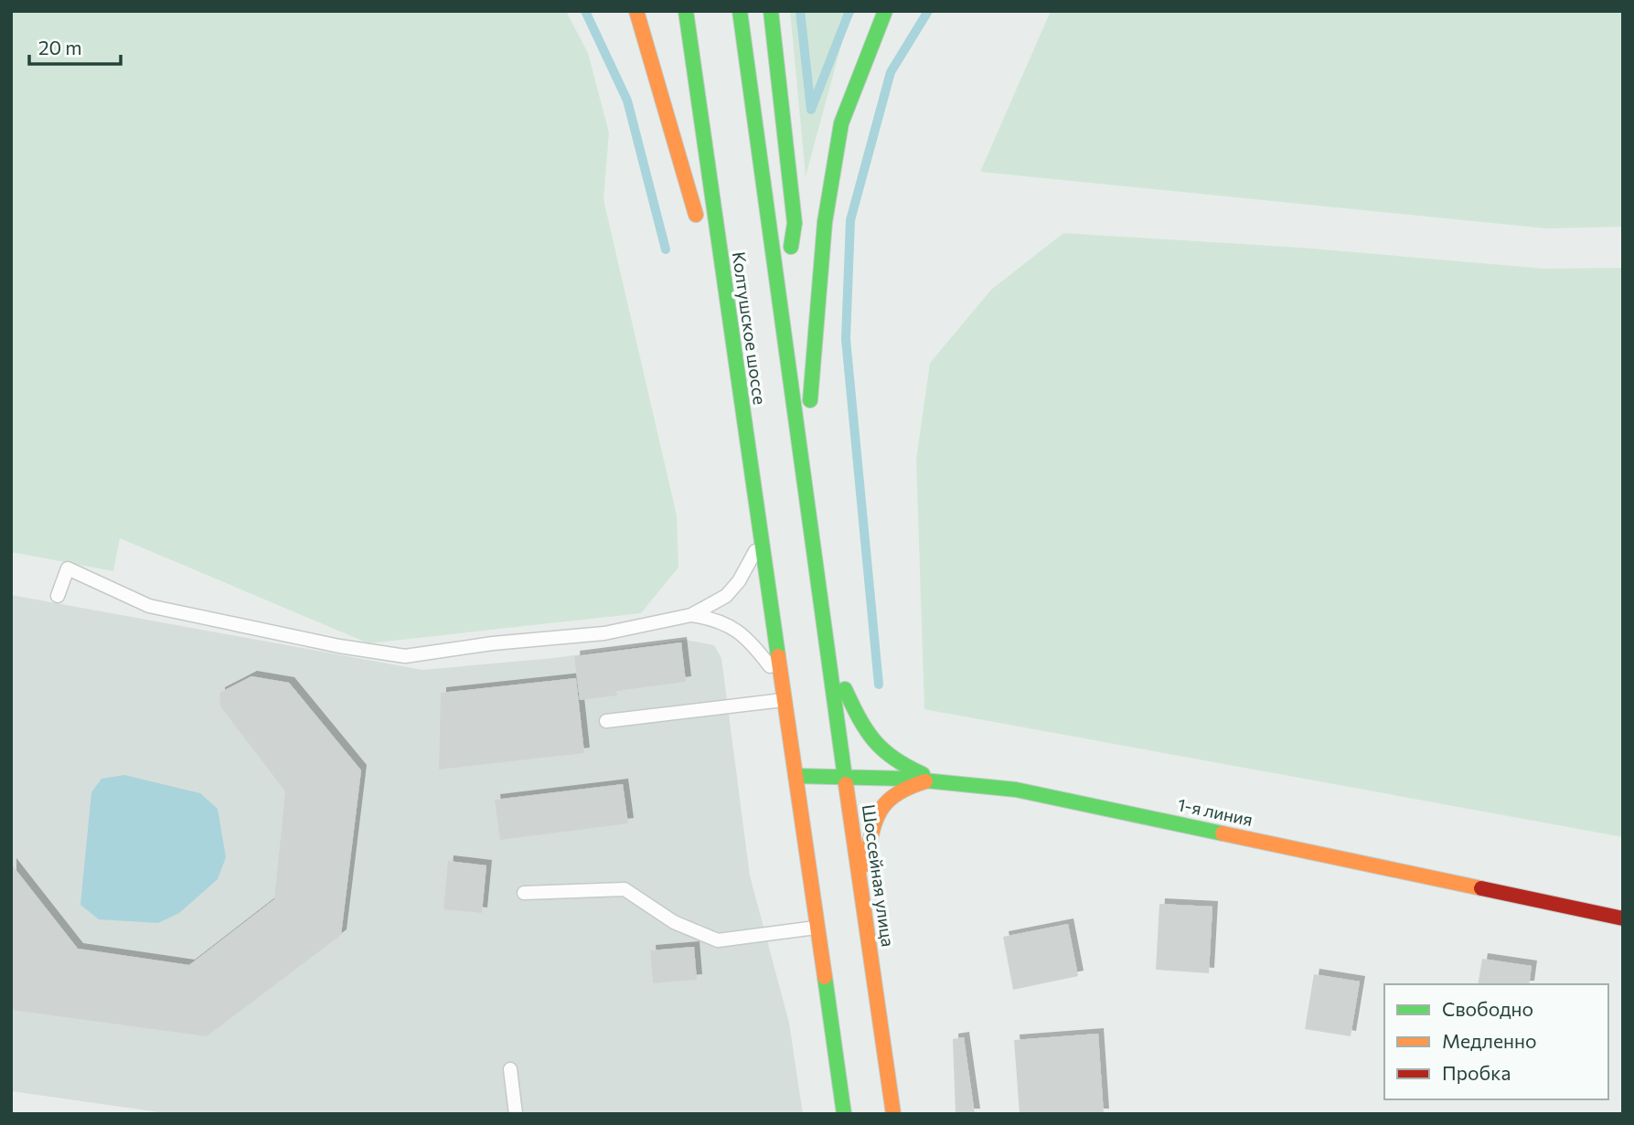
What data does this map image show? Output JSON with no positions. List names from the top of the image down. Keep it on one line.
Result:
{"streets":{"main road":["Колтушское шоссе","1-я линия","Шоссейная улица"]},"crossings":[["Колтушское шоссе","Шоссейная улица"],["1-я линия","Шоссейная улица"]],"legend":["Свободно","Медленно","Пробка"],"scale_bar":"20 m"}
